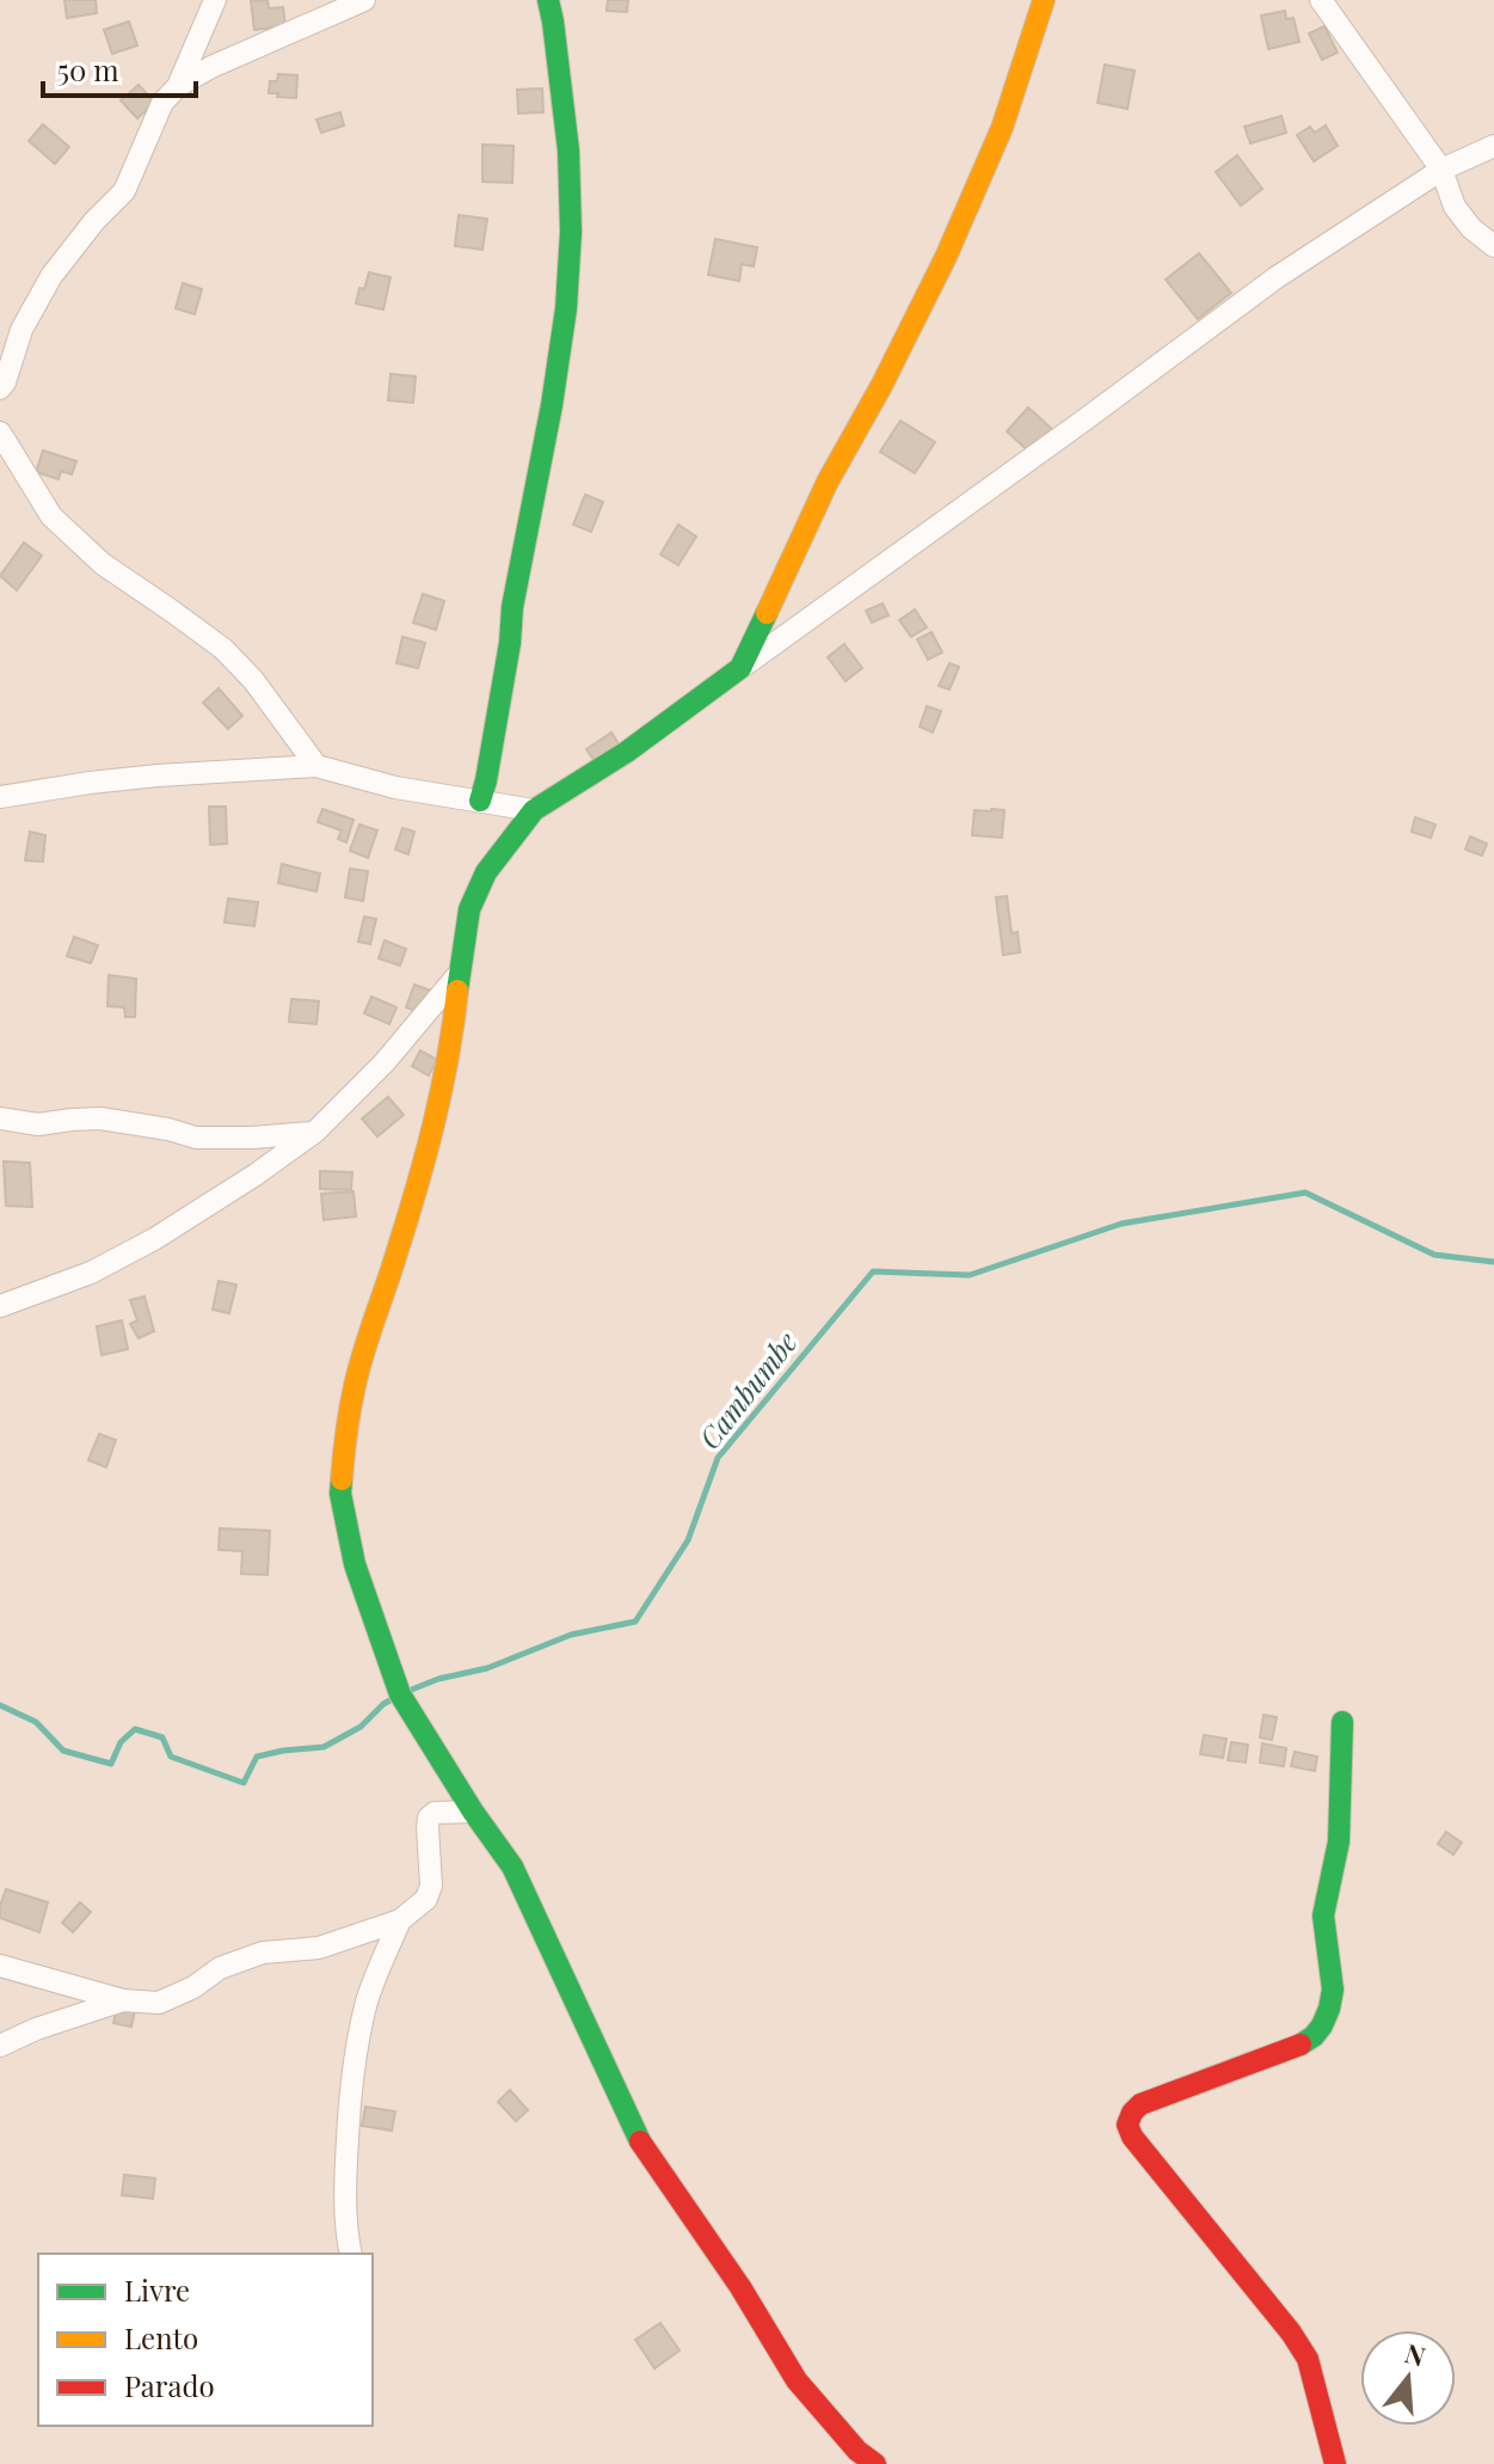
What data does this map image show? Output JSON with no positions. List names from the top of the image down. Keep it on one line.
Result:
{"water":["Cambumbe"],"legend":["Livre","Lento","Parado"],"scale_bar":"50 m","north":"top"}
